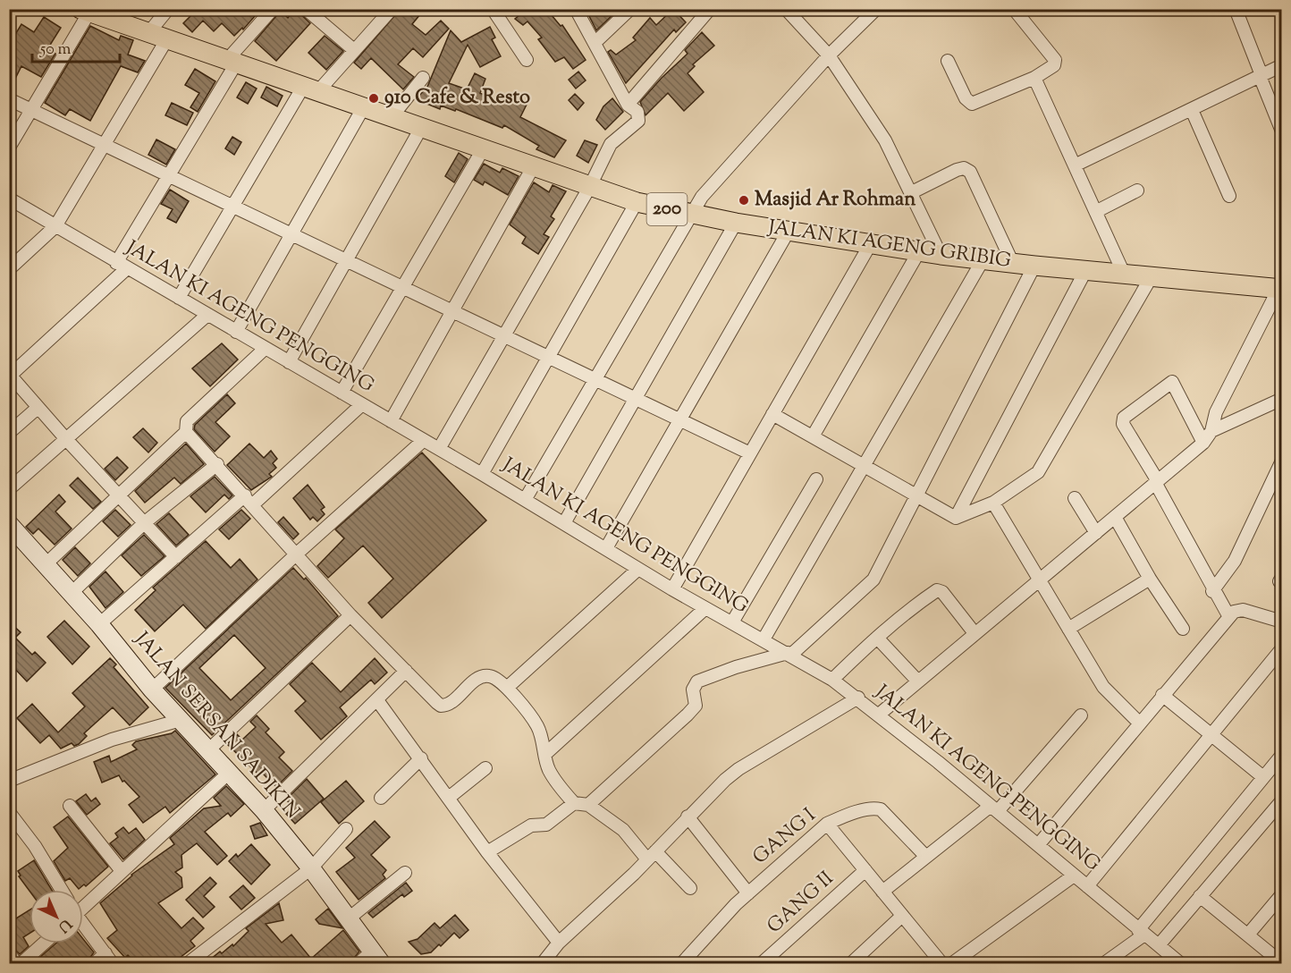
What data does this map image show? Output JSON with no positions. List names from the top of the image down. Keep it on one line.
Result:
{"streets":{"main road":["200","JALAN KI AGENG GRIBIG","JALAN SERSAN SADIKIN"],"street":["JALAN KI AGENG PENGGING","GANG I","GANG II"]},"places":["910 Cafe & Resto","Masjid Ar Rohman"],"scale_bar":"50 m","north":"bottom right"}
